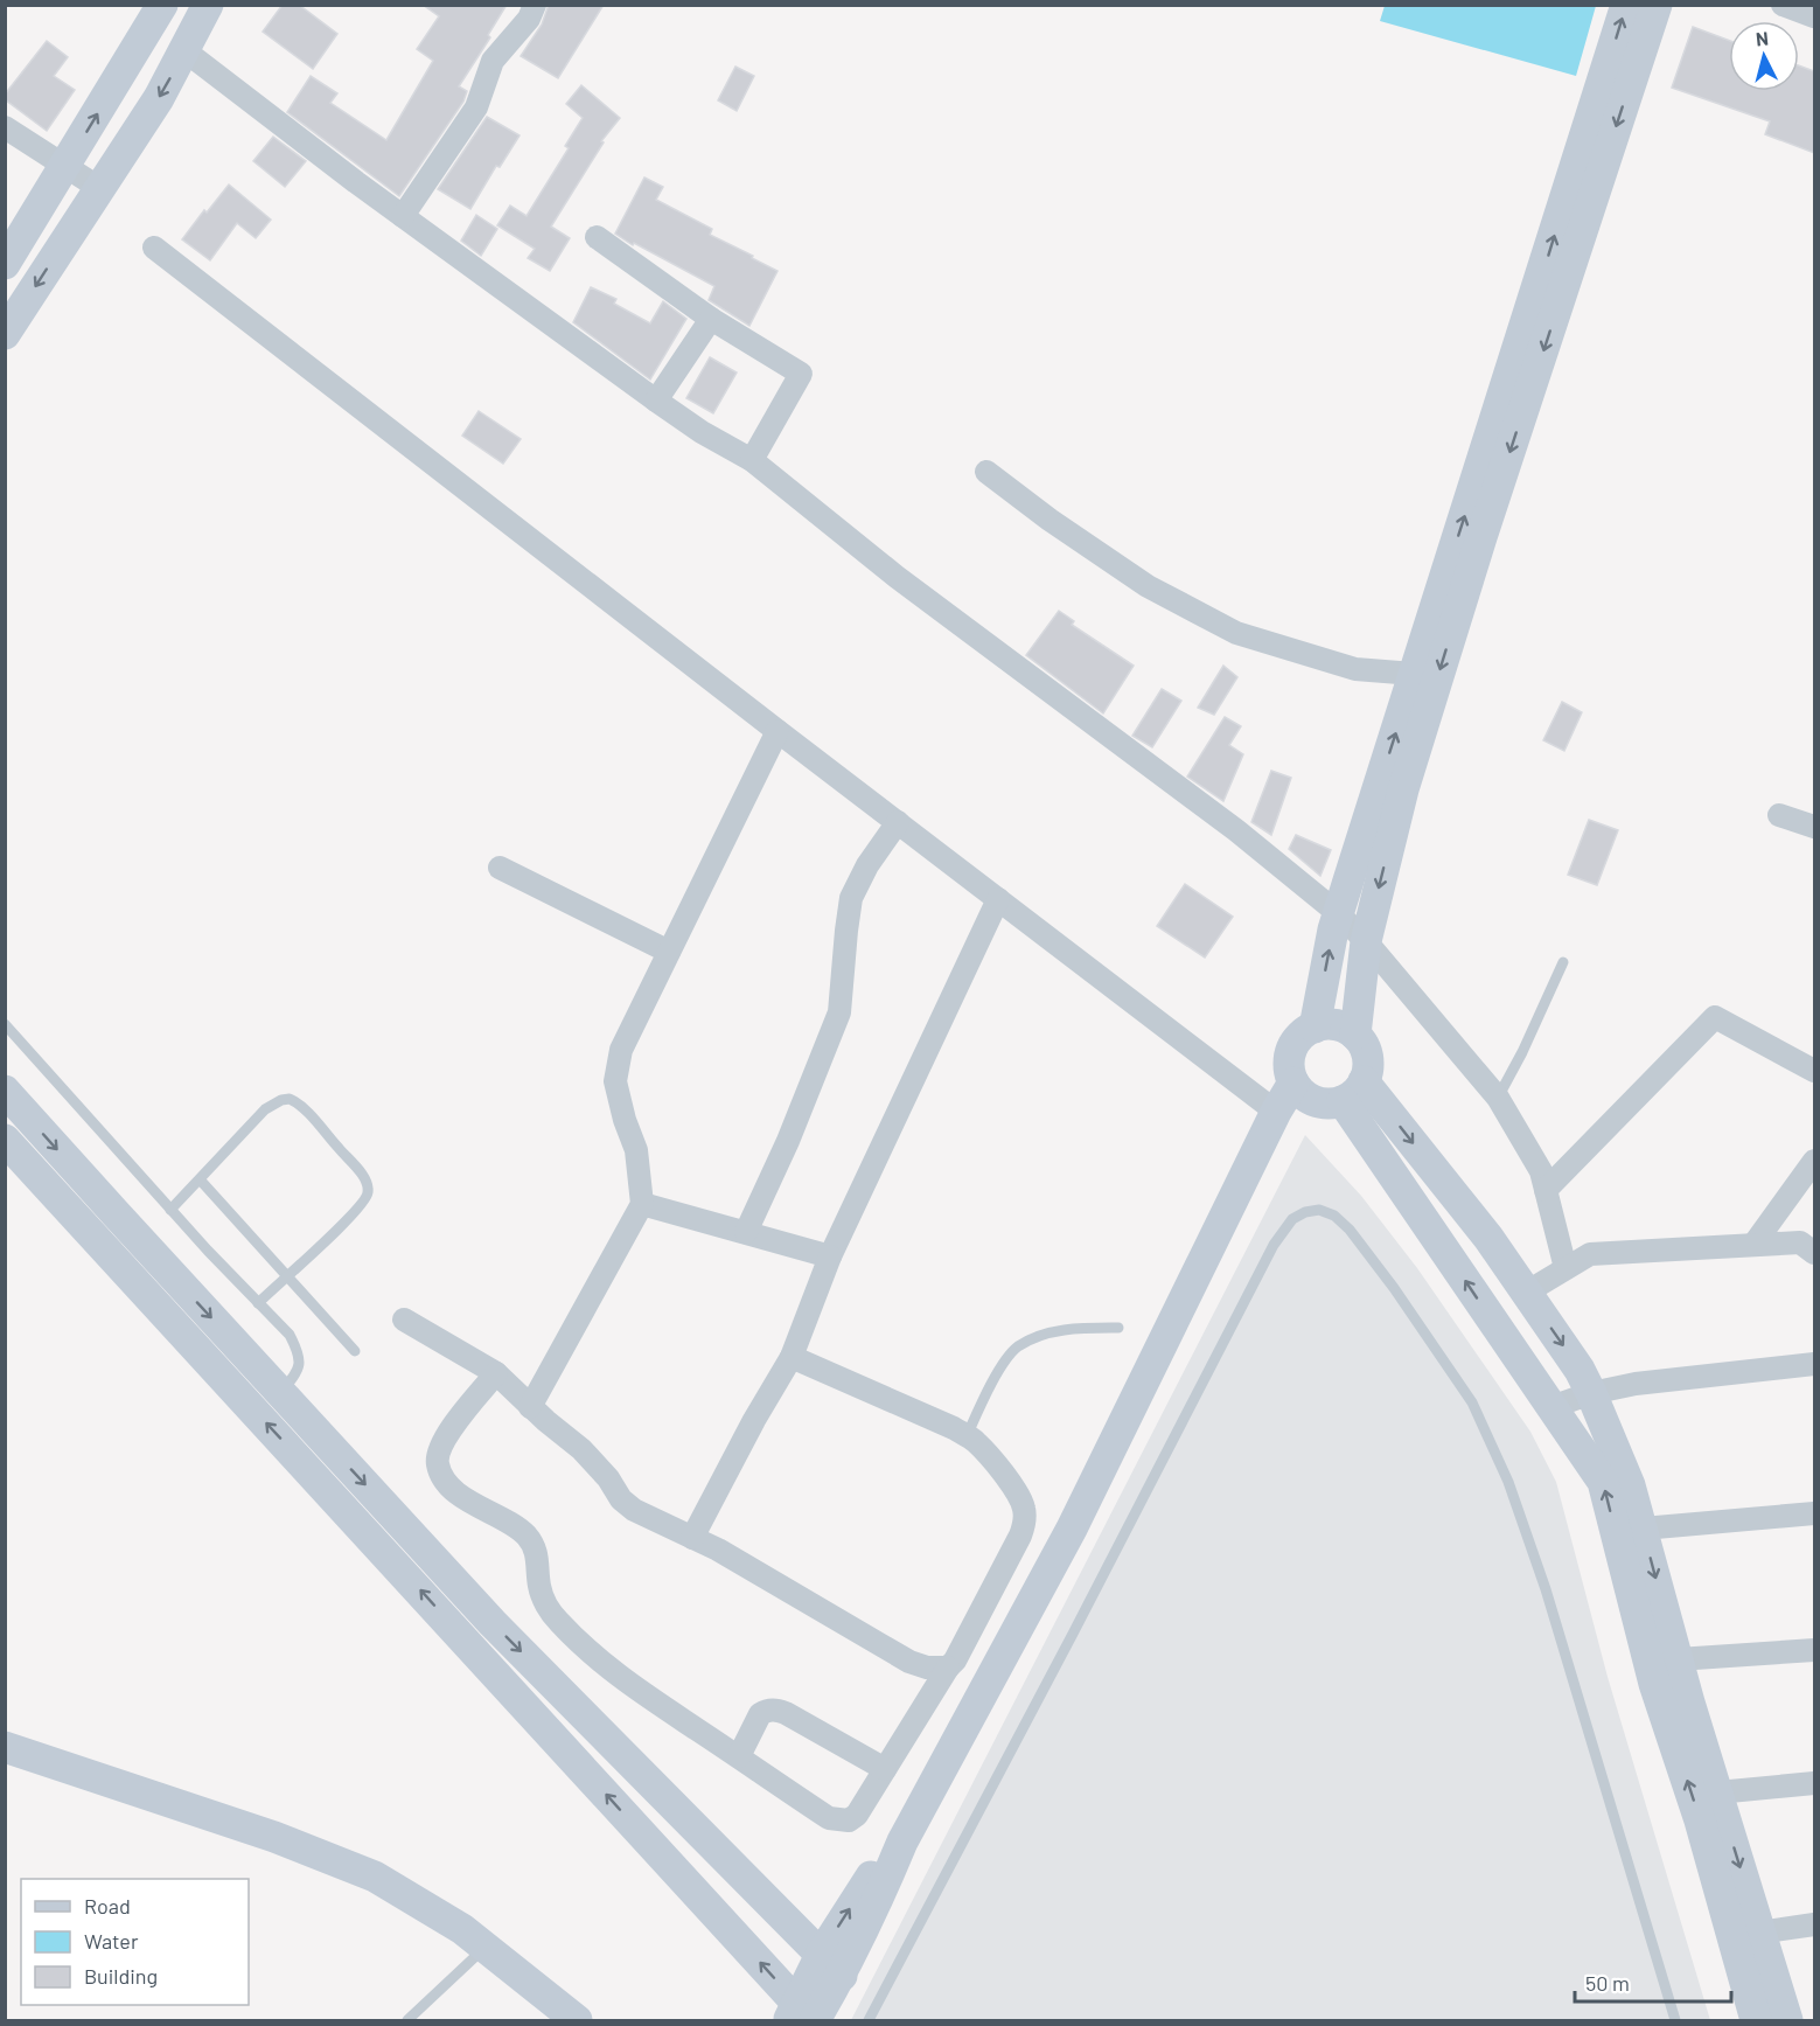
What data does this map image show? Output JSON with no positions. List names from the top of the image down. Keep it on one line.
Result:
{"legend":["Road","Water","Building"],"scale_bar":"50 m","north":"top"}
